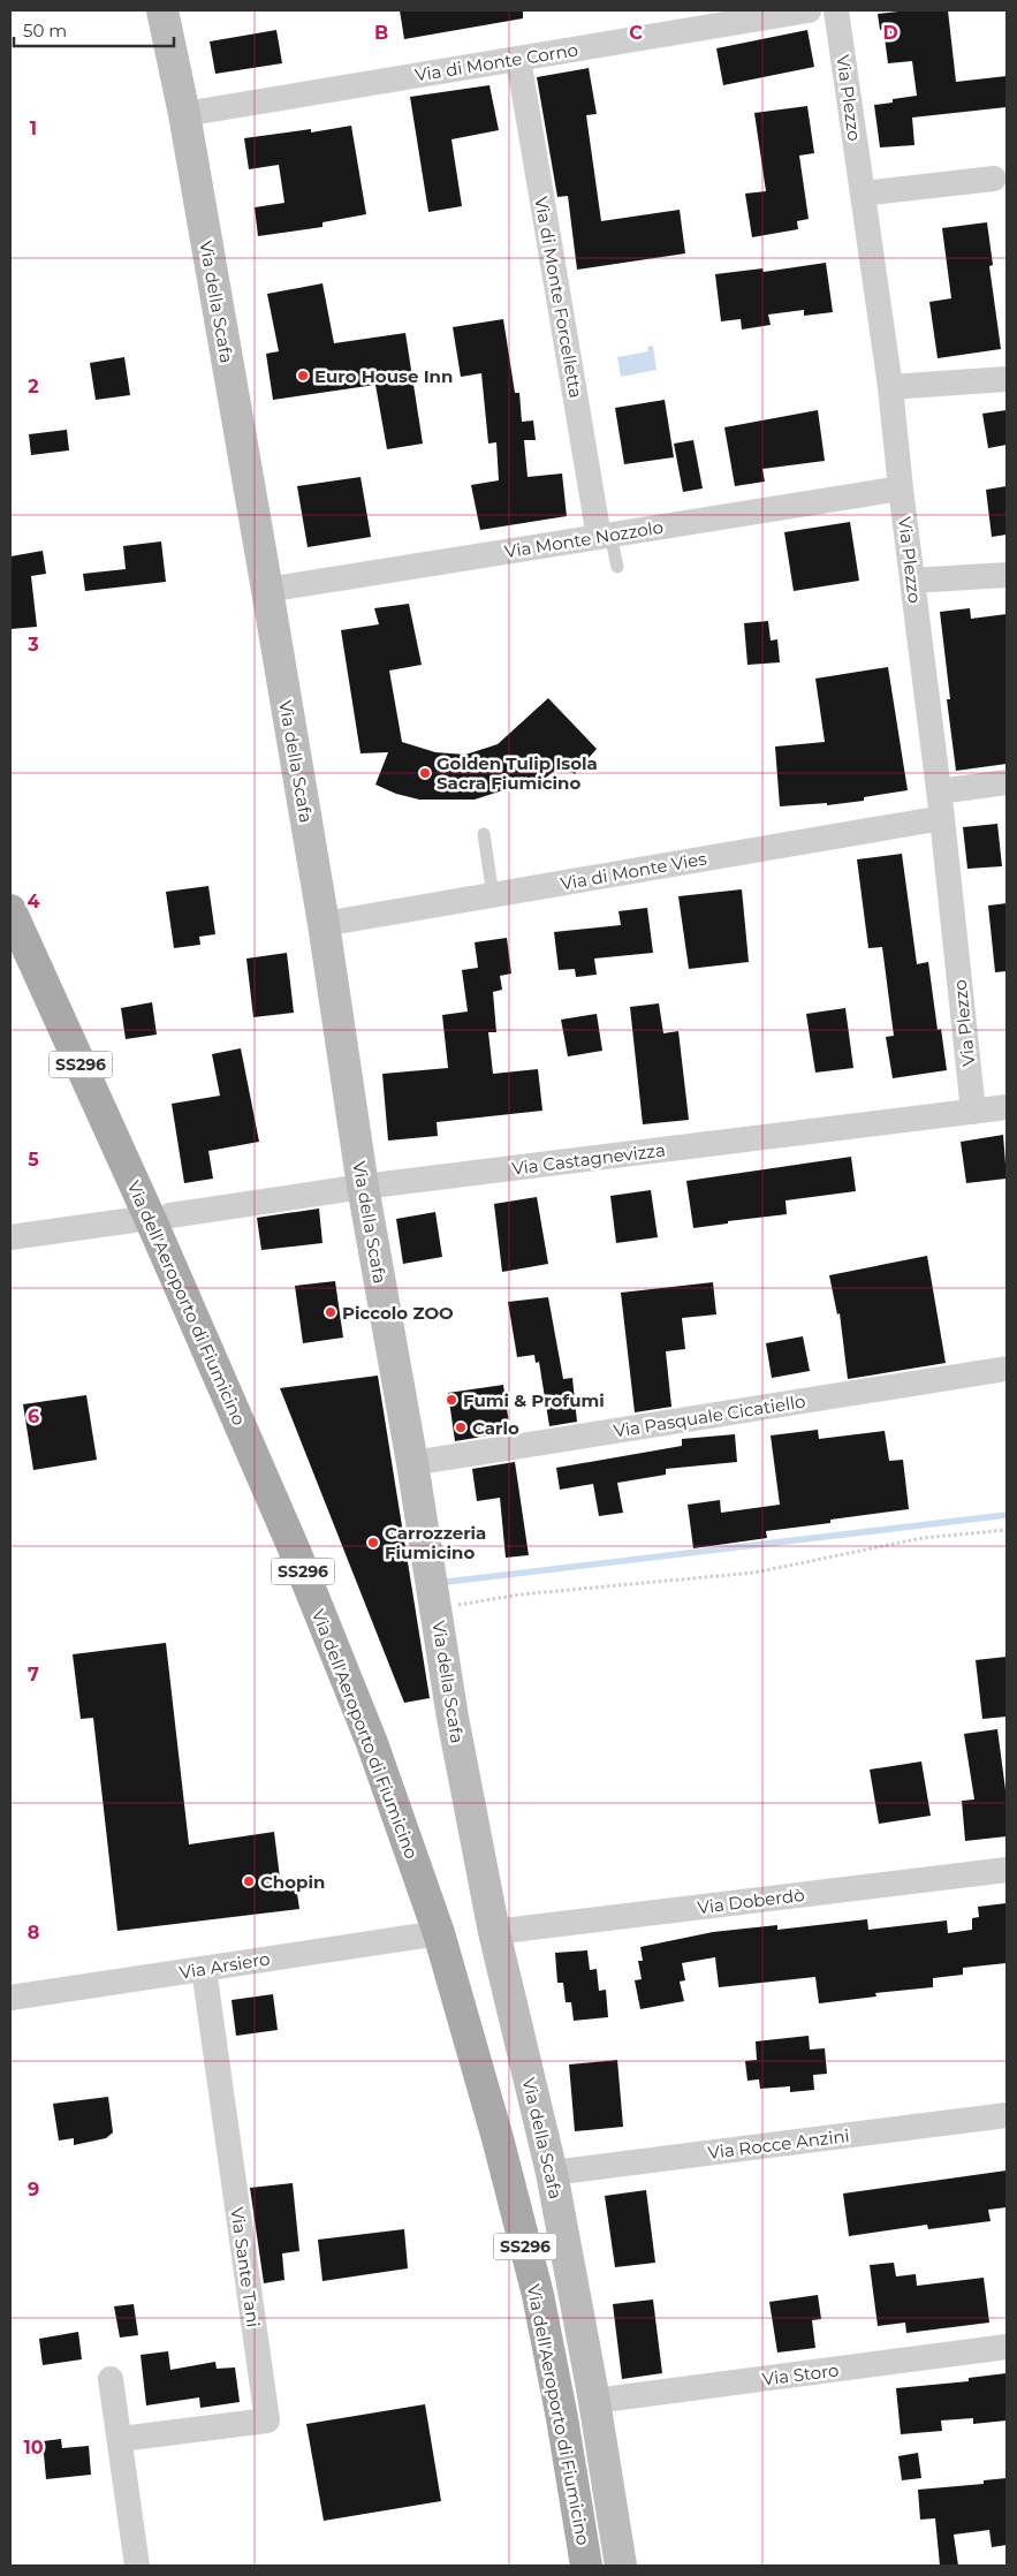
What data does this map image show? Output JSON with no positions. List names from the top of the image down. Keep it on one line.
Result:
{"streets":{"main road":["SS296","Via dell'Aeroporto di Fiumicino"],"street":["Via di Monte Corno","Via Plezzo","Via di Monte Forcelletta","Via della Scafa","Via Monte Nozzolo","Via di Monte Vies","Via Castagnevizza","Via Pasquale Cicatiello","Via Doberdò","Via Arsiero","Via Rocce Anzini","Via Sante Tani","Via Storo"]},"crossings":[["Via di Monte Corno","Via di Monte Forcelletta"],["Via di Monte Corno","Via della Scafa"],["Via Plezzo","Via Monte Nozzolo"],["Via Plezzo","Via di Monte Vies"],["Via Plezzo","Via Castagnevizza"],["Via di Monte Forcelletta","Via Monte Nozzolo"],["Via della Scafa","Via Monte Nozzolo"],["Via della Scafa","Via di Monte Vies"],["Via della Scafa","Via Castagnevizza"],["Via della Scafa","Via Pasquale Cicatiello"],["Via della Scafa","Via Doberdò"],["Via della Scafa","Via Rocce Anzini"],["Via della Scafa","Via Storo"],["Via Castagnevizza","Via dell'Aeroporto di Fiumicino"],["Via dell'Aeroporto di Fiumicino","Via Arsiero"],["Via Arsiero","Via Sante Tani"]],"places":["Euro House Inn","Golden Tulip Isola Sacra Fiumicino","Piccolo ZOO","Fumi & Profumi","Carlo","Carrozzeria Fiumicino","Chopin"],"scale_bar":"50 m","grid":{"columns":["B","C","D"],"rows":["1","2","3","4","5","6","7","8","9","10"]}}
